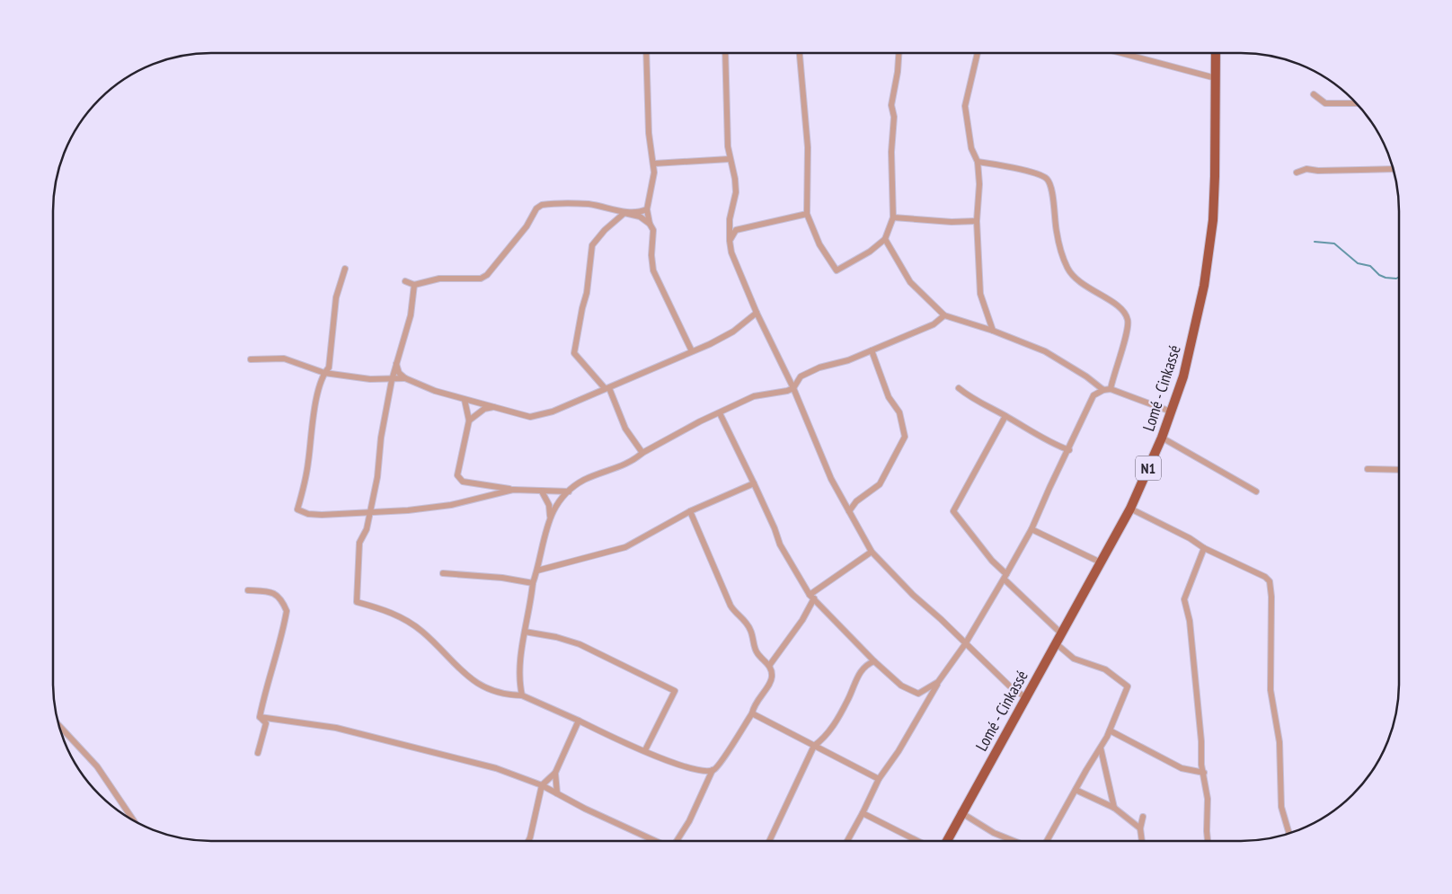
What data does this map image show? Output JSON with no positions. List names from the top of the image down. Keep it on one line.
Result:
{"streets":{"highway":["Lomé - Cinkassé","N1"]}}
